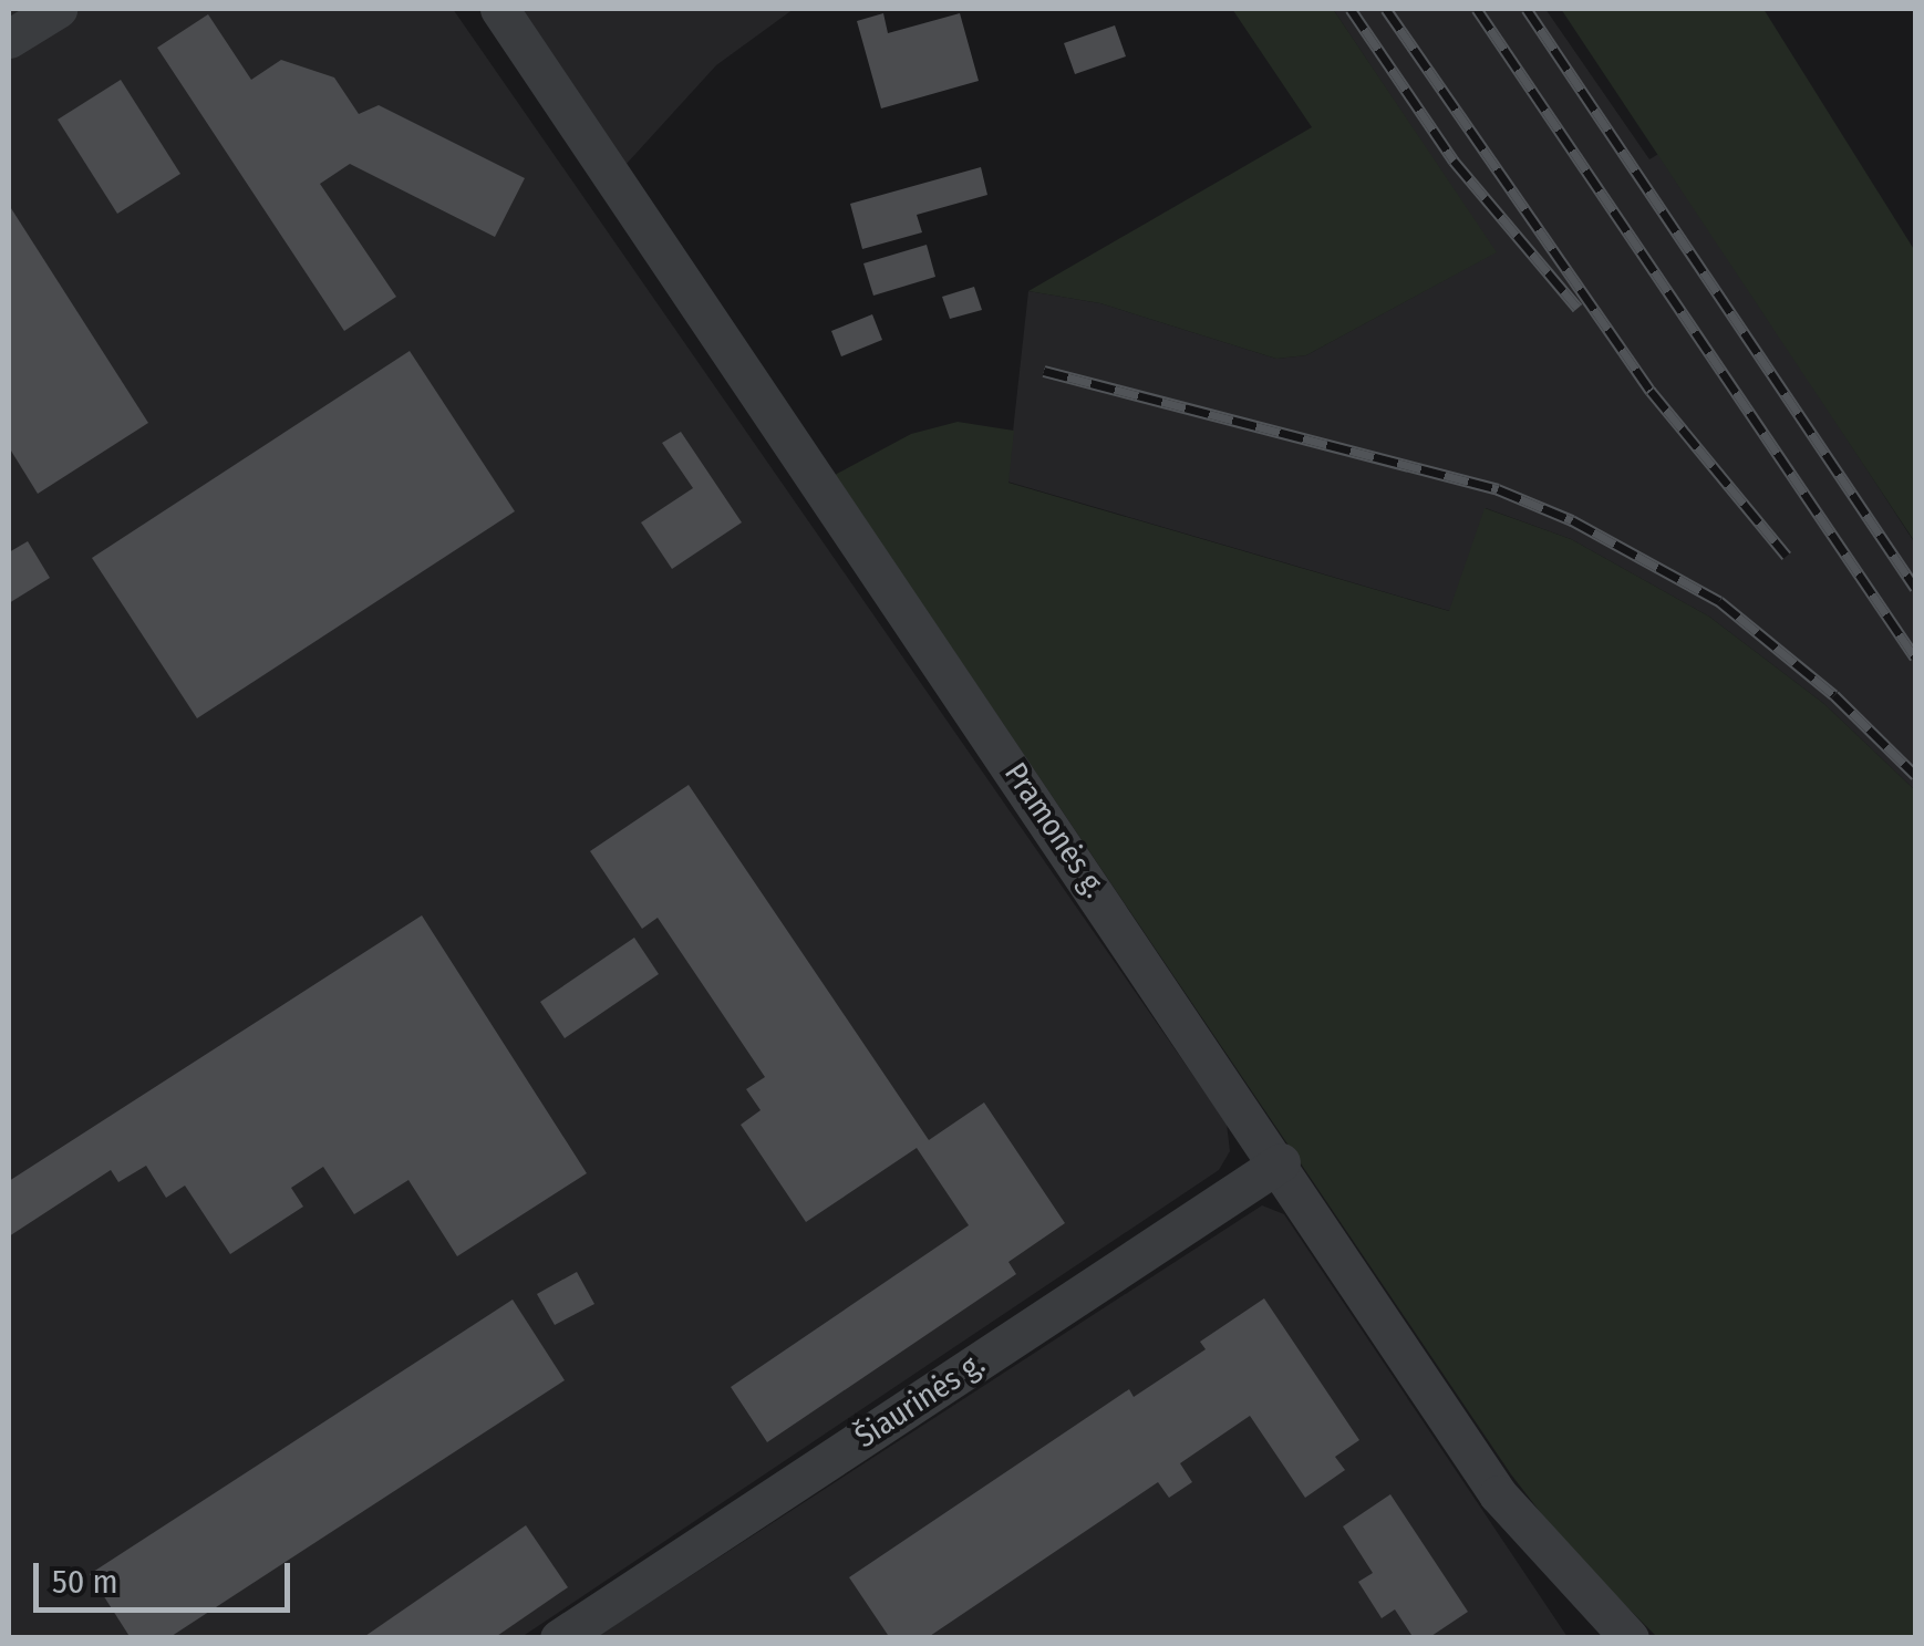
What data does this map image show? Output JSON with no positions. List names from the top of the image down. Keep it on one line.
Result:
{"streets":{"street":["Pramonės g.","Šiaurinės g."]},"crossings":[["Pramonės g.","Šiaurinės g."]],"scale_bar":"50 m"}
